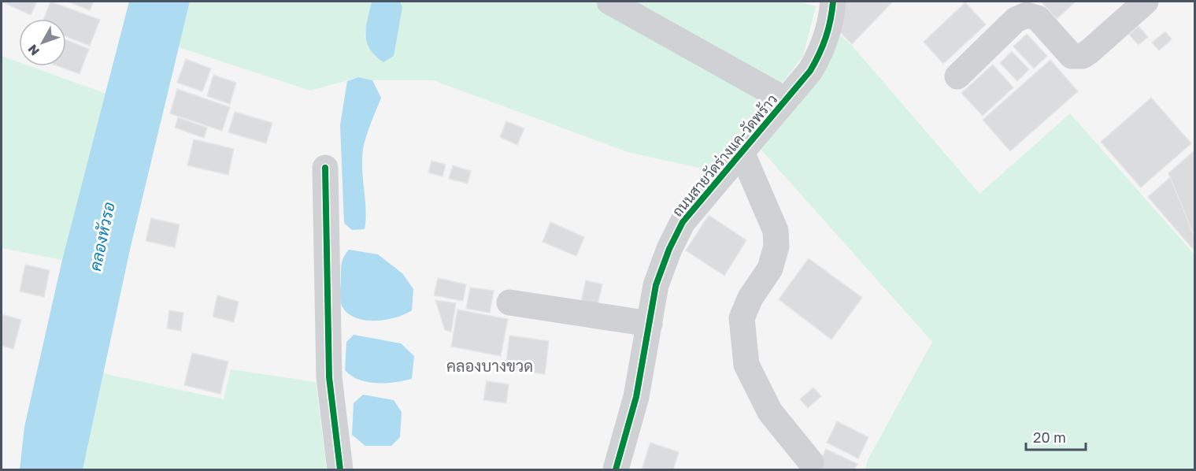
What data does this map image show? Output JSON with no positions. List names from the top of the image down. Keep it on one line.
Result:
{"streets":{"street":["ถนนสายวัดร่างแค-วัดพร้าว"]},"districts":["คลองบางขวด"],"water":["คลองหัวรอ"],"scale_bar":"20 m","north":"bottom left"}
